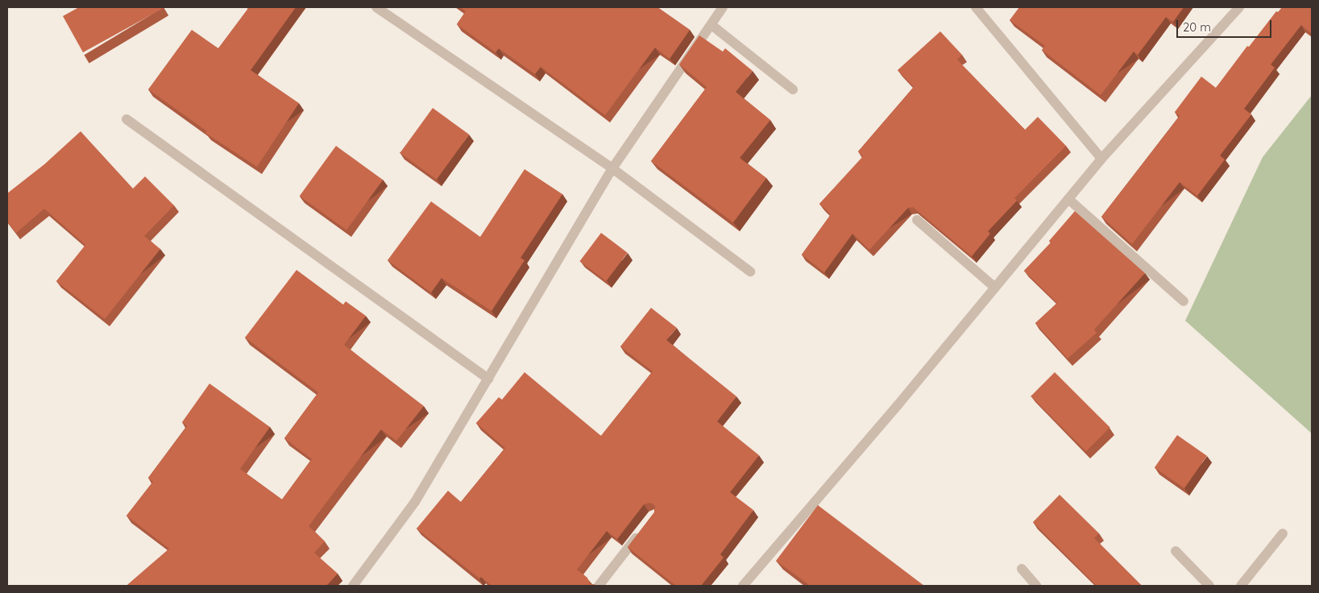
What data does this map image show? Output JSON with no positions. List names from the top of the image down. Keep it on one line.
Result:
{"scale_bar":"20 m"}
